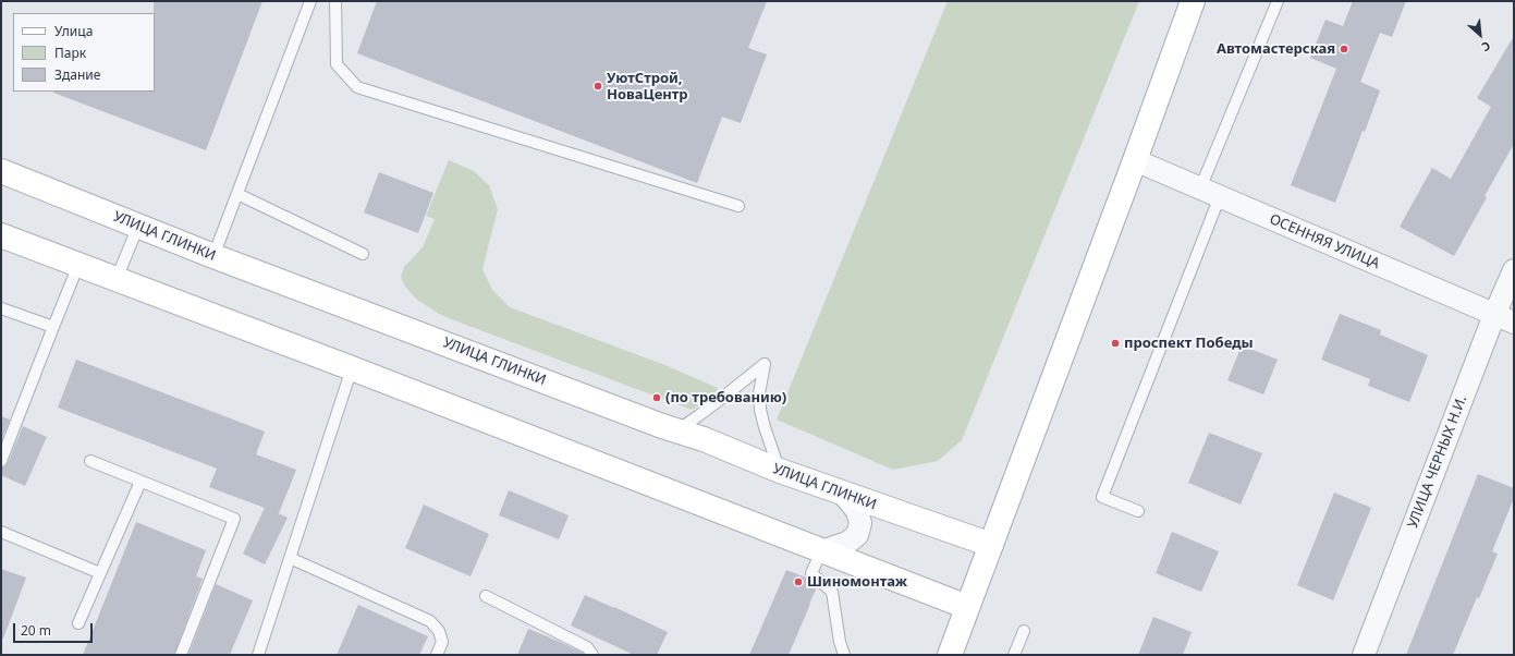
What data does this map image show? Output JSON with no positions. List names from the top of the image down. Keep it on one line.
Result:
{"streets":{"main road":["УЛИЦА ГЛИНКИ"],"street":["ОСЕННЯЯ УЛИЦА","УЛИЦА ЧЕРНЫХ Н.И."]},"crossings":[["ОСЕННЯЯ УЛИЦА","УЛИЦА ЧЕРНЫХ Н.И."]],"places":["Автомастерская","УютСтрой, НоваЦентр","проспект Победы","(по требованию)","Шиномонтаж"],"legend":["Улица","Парк","Здание"],"scale_bar":"20 m","north":"bottom right"}
